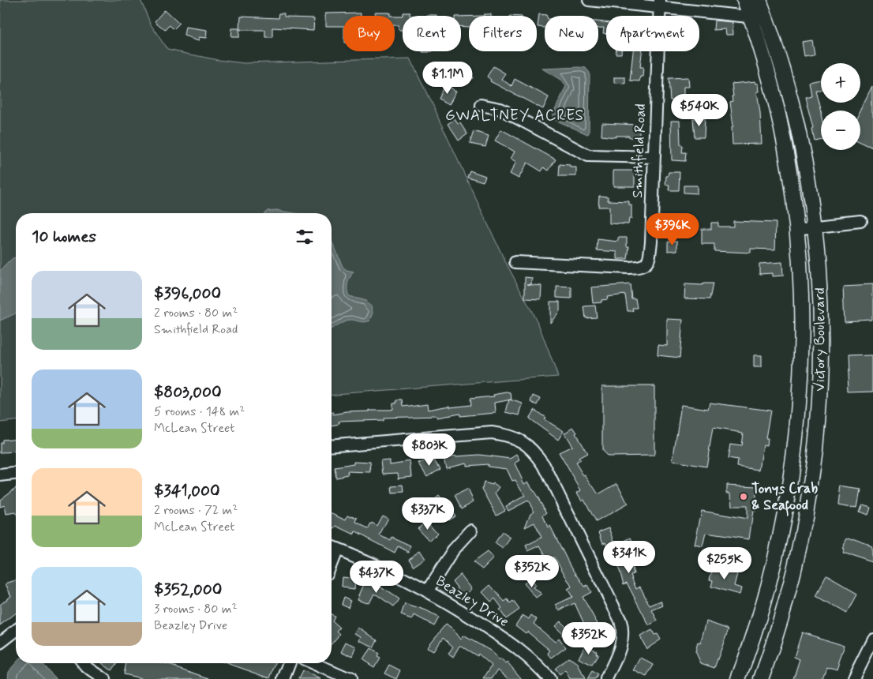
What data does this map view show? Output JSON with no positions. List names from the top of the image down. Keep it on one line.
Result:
{"streets":{"main road":["Victory Boulevard"],"street":["Smithfield Road","Beazley Drive"]},"districts":["GWALTNEY ACRES"],"places":["Tonys Crab & Seafood"],"page":{"chip":["Buy","Rent","Filters","New","Apartment"],"price":["$1.1M","$540K","$396K","$803K","$337K","$341K","$255K","$352K","$437K","$352K"],"map_buttons":["+","−"],"heading":"10 homes","list":[{"name":"$396,000","note":"2 rooms · 80 m² · Smithfield Road"},{"name":"$803,000","note":"5 rooms · 148 m² · McLean Street"},{"name":"$341,000","note":"2 rooms · 72 m² · McLean Street"},{"name":"$352,000","note":"3 rooms · 80 m² · Beazley Drive"}]}}
